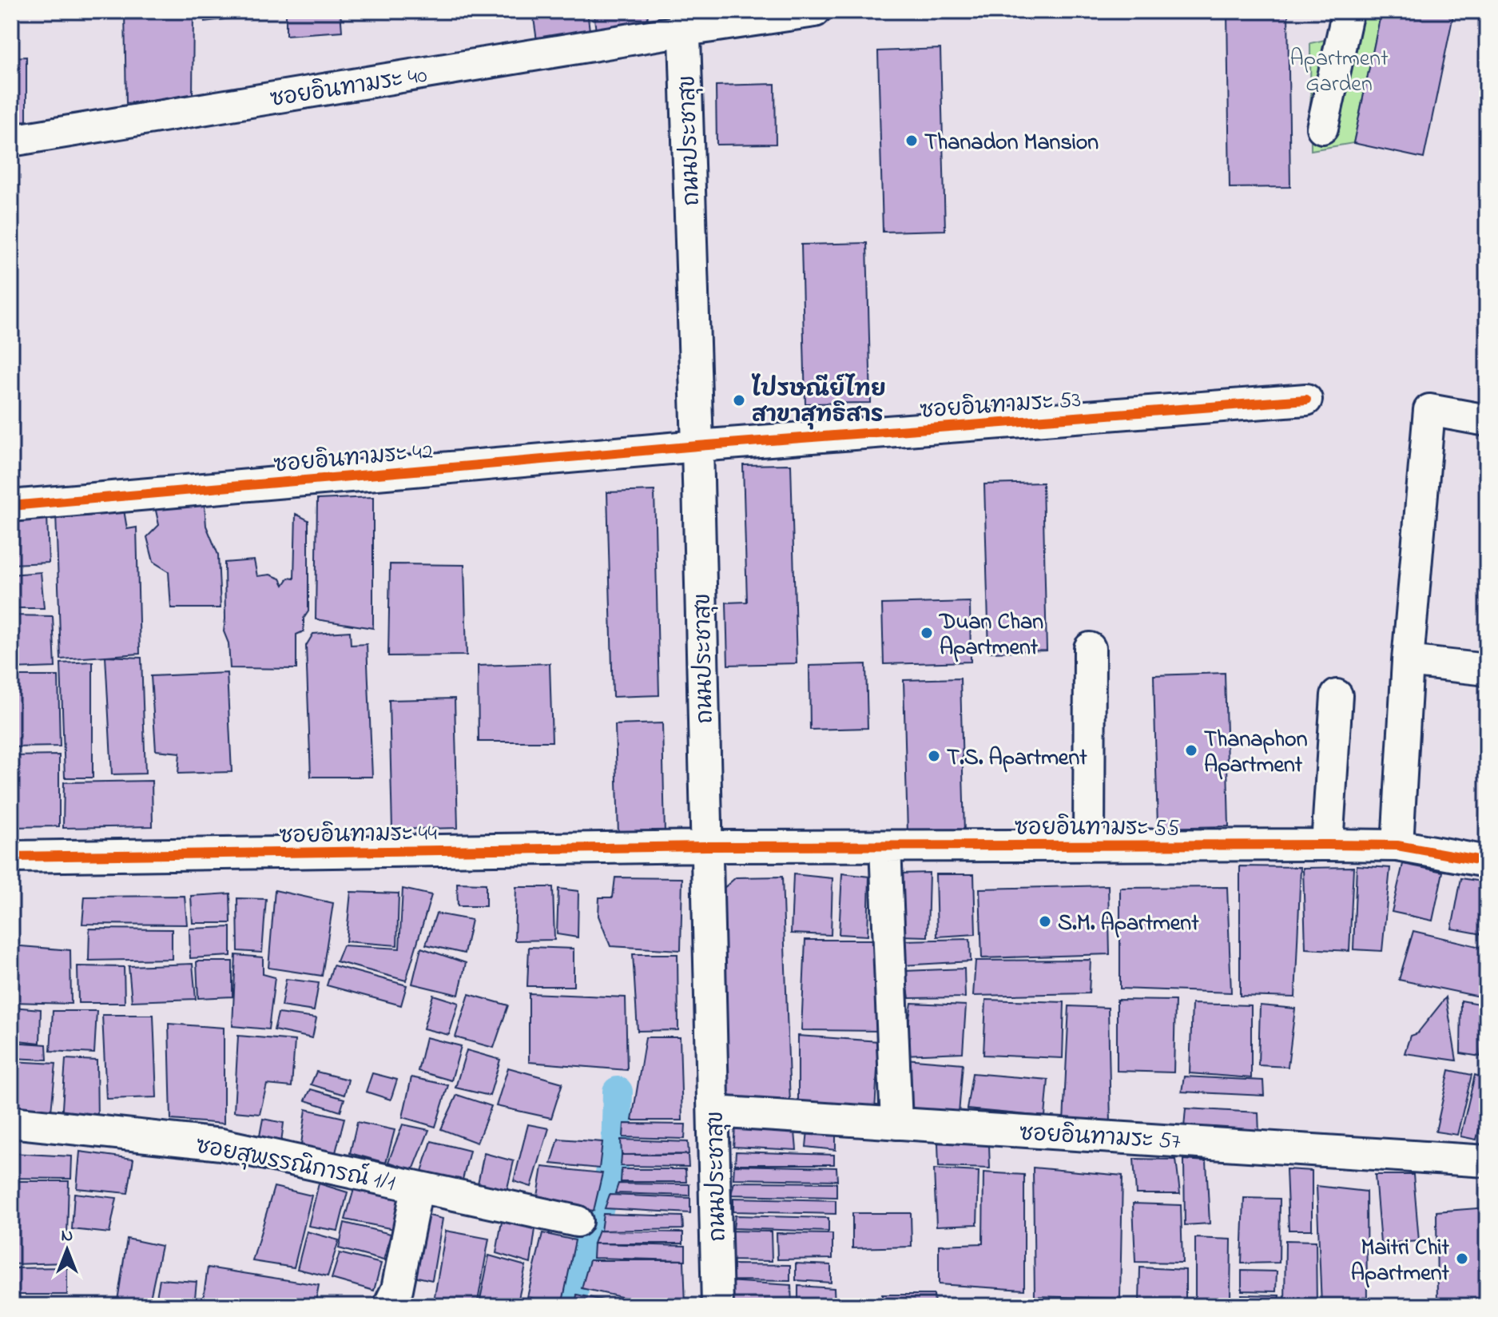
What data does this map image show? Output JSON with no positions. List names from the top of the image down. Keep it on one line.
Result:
{"streets":{"street":["ซอยอินทามระ 40","ถนนประชาสุข","ซอยอินทามระ 53","ซอยอินทามระ 42","ซอยอินทามระ 55","ซอยอินทามระ 44","ซอยอินทามระ 57","ซอยสุพรรณิการณ์ 1/1"]},"crossings":[["ซอยอินทามระ 40","ถนนประชาสุข"],["ถนนประชาสุข","ซอยอินทามระ 53"],["ถนนประชาสุข","ซอยอินทามระ 42"],["ถนนประชาสุข","ซอยอินทามระ 55"],["ถนนประชาสุข","ซอยอินทามระ 44"],["ถนนประชาสุข","ซอยอินทามระ 57"],["ซอยอินทามระ 53","ซอยอินทามระ 42"],["ซอยอินทามระ 55","ซอยอินทามระ 44"]],"parks":["Apartment Garden"],"places":["Thanadon Mansion","ไปรษณีย์ไทย สาขาสุทธิสาร","Duan Chan Apartment","Thanaphon Apartment","T.S. Apartment","S.M. Apartment","Maitri Chit Apartment"],"north":"top"}
